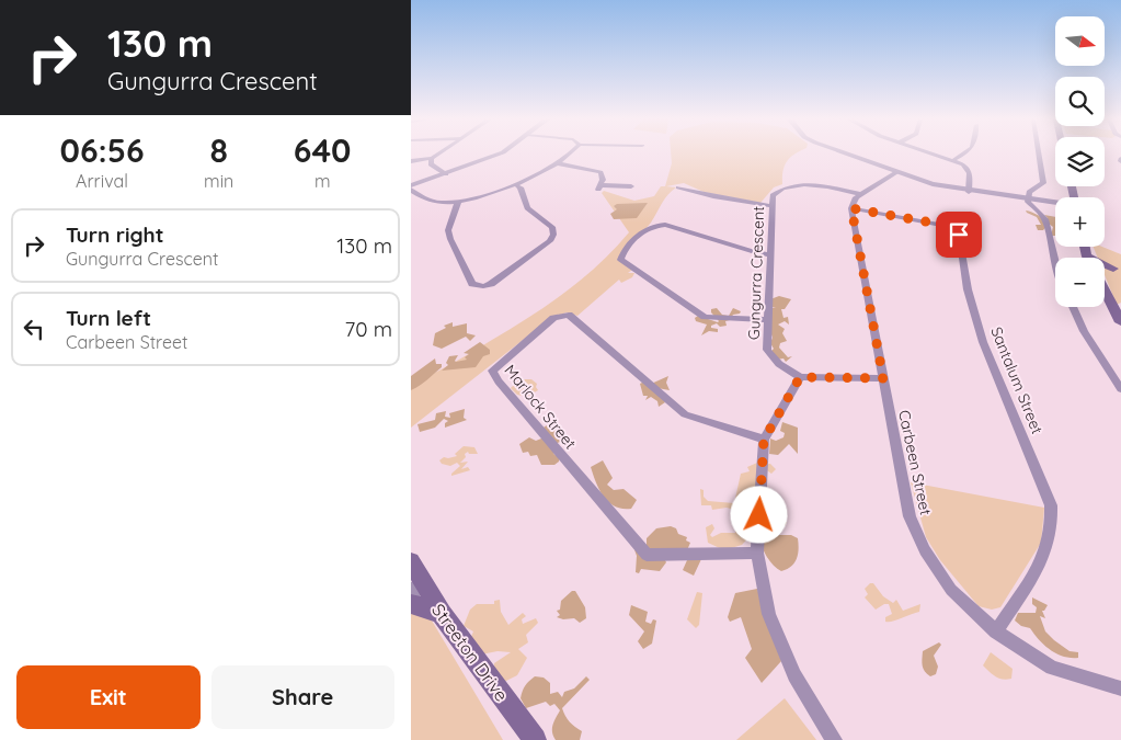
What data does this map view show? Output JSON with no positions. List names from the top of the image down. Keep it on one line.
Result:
{"streets":{"main road":["Streeton Drive"],"street":["Gungurra Crescent","Santalum Street","Marlock Street","Carbeen Street"]},"crossings":[["Santalum Street","Carbeen Street"]],"north":"right","page":{"turn":["130 m","Gungurra Crescent"],"map_buttons":["+","−"],"eta":["06:56","Arrival","8","min","640","m"],"list":[{"name":"Turn right","note":"Gungurra Crescent","value":"130 m"},{"name":"Turn left","note":"Carbeen Street","value":"70 m"}],"buttons":["Exit","Share"]}}
